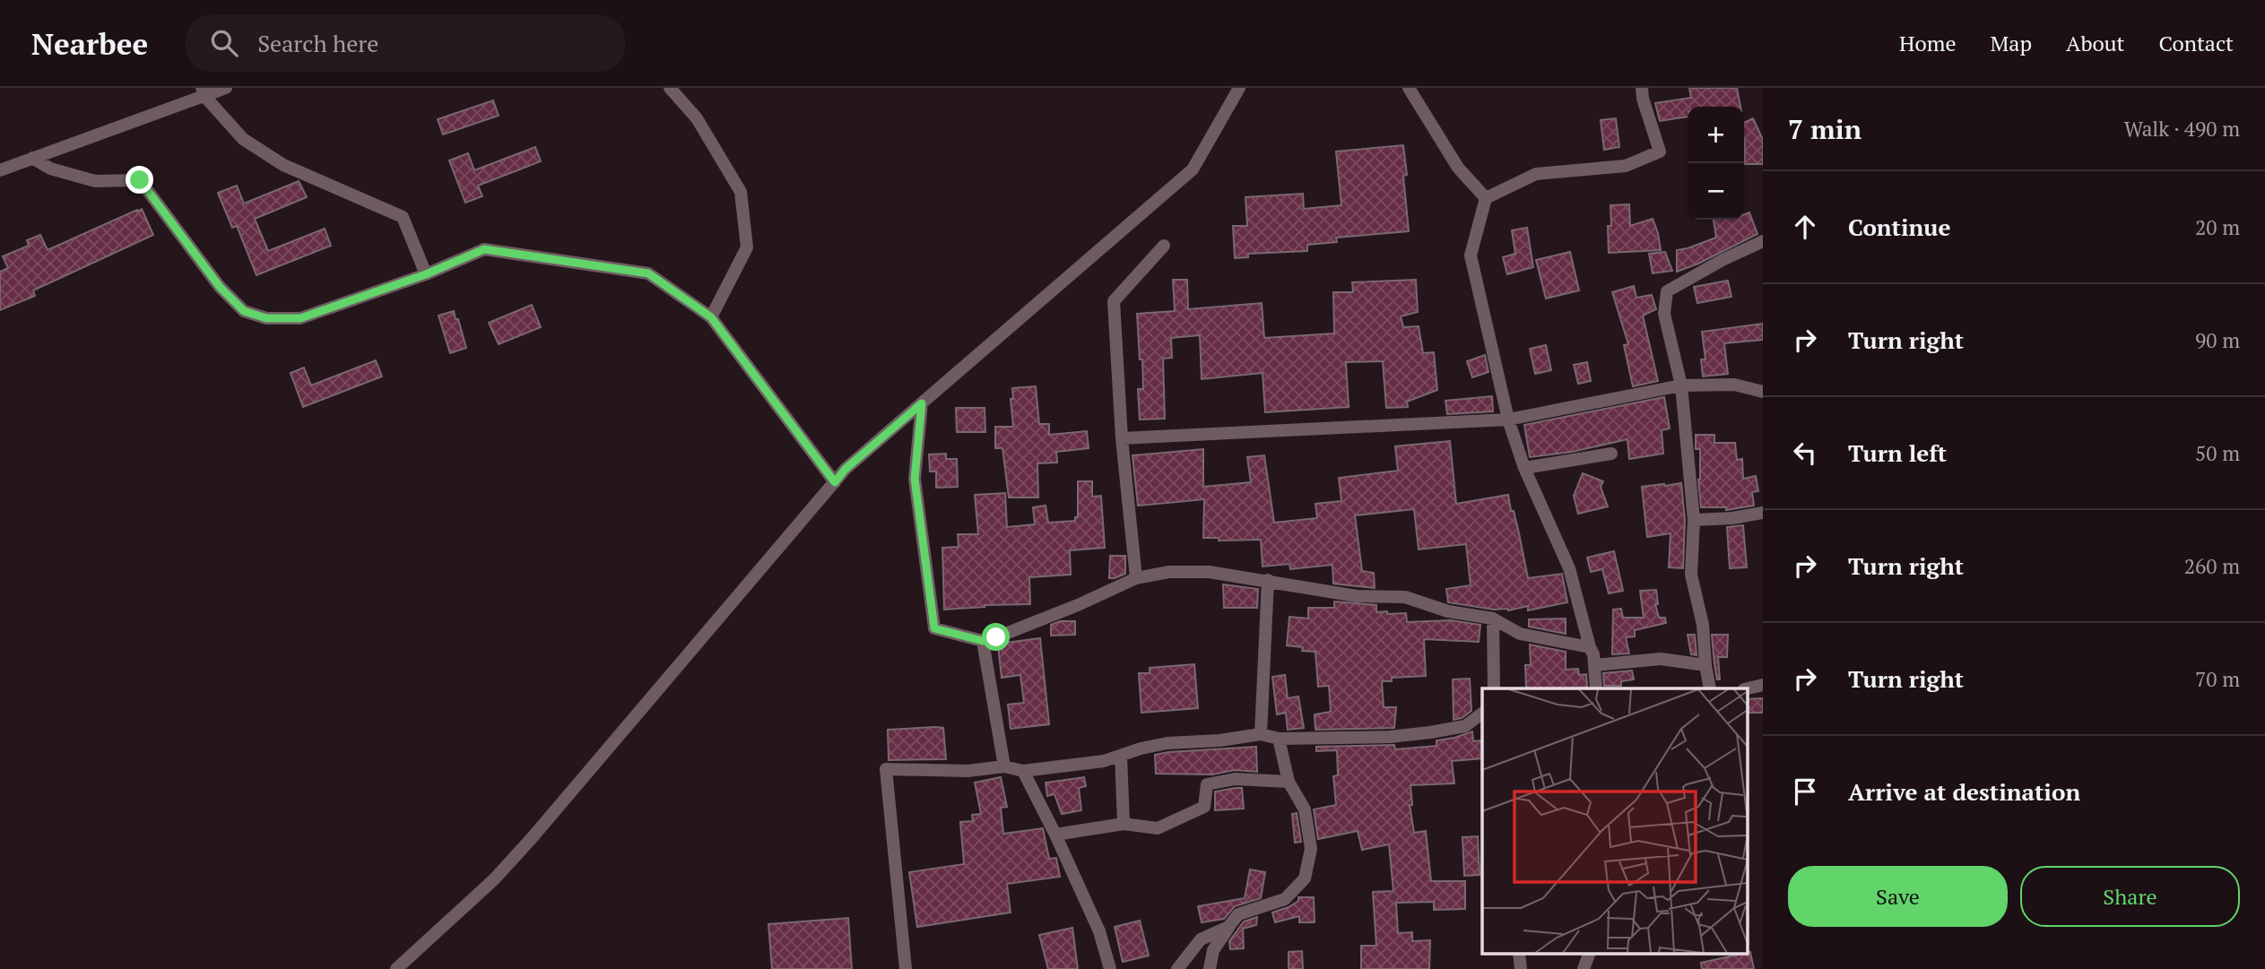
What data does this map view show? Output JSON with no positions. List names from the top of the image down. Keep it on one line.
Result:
{"page":{"header":"Nearbee","search":"Search here","nav":["Home","Map","About","Contact"],"heading":["7 min","Walk · 490 m"],"map_buttons":["+","−"],"list":[["Continue","20 m"],["Turn right","90 m"],["Turn left","50 m"],["Turn right","260 m"],["Turn right","70 m"],"Arrive at destination"],"buttons":["Save","Share"]}}
